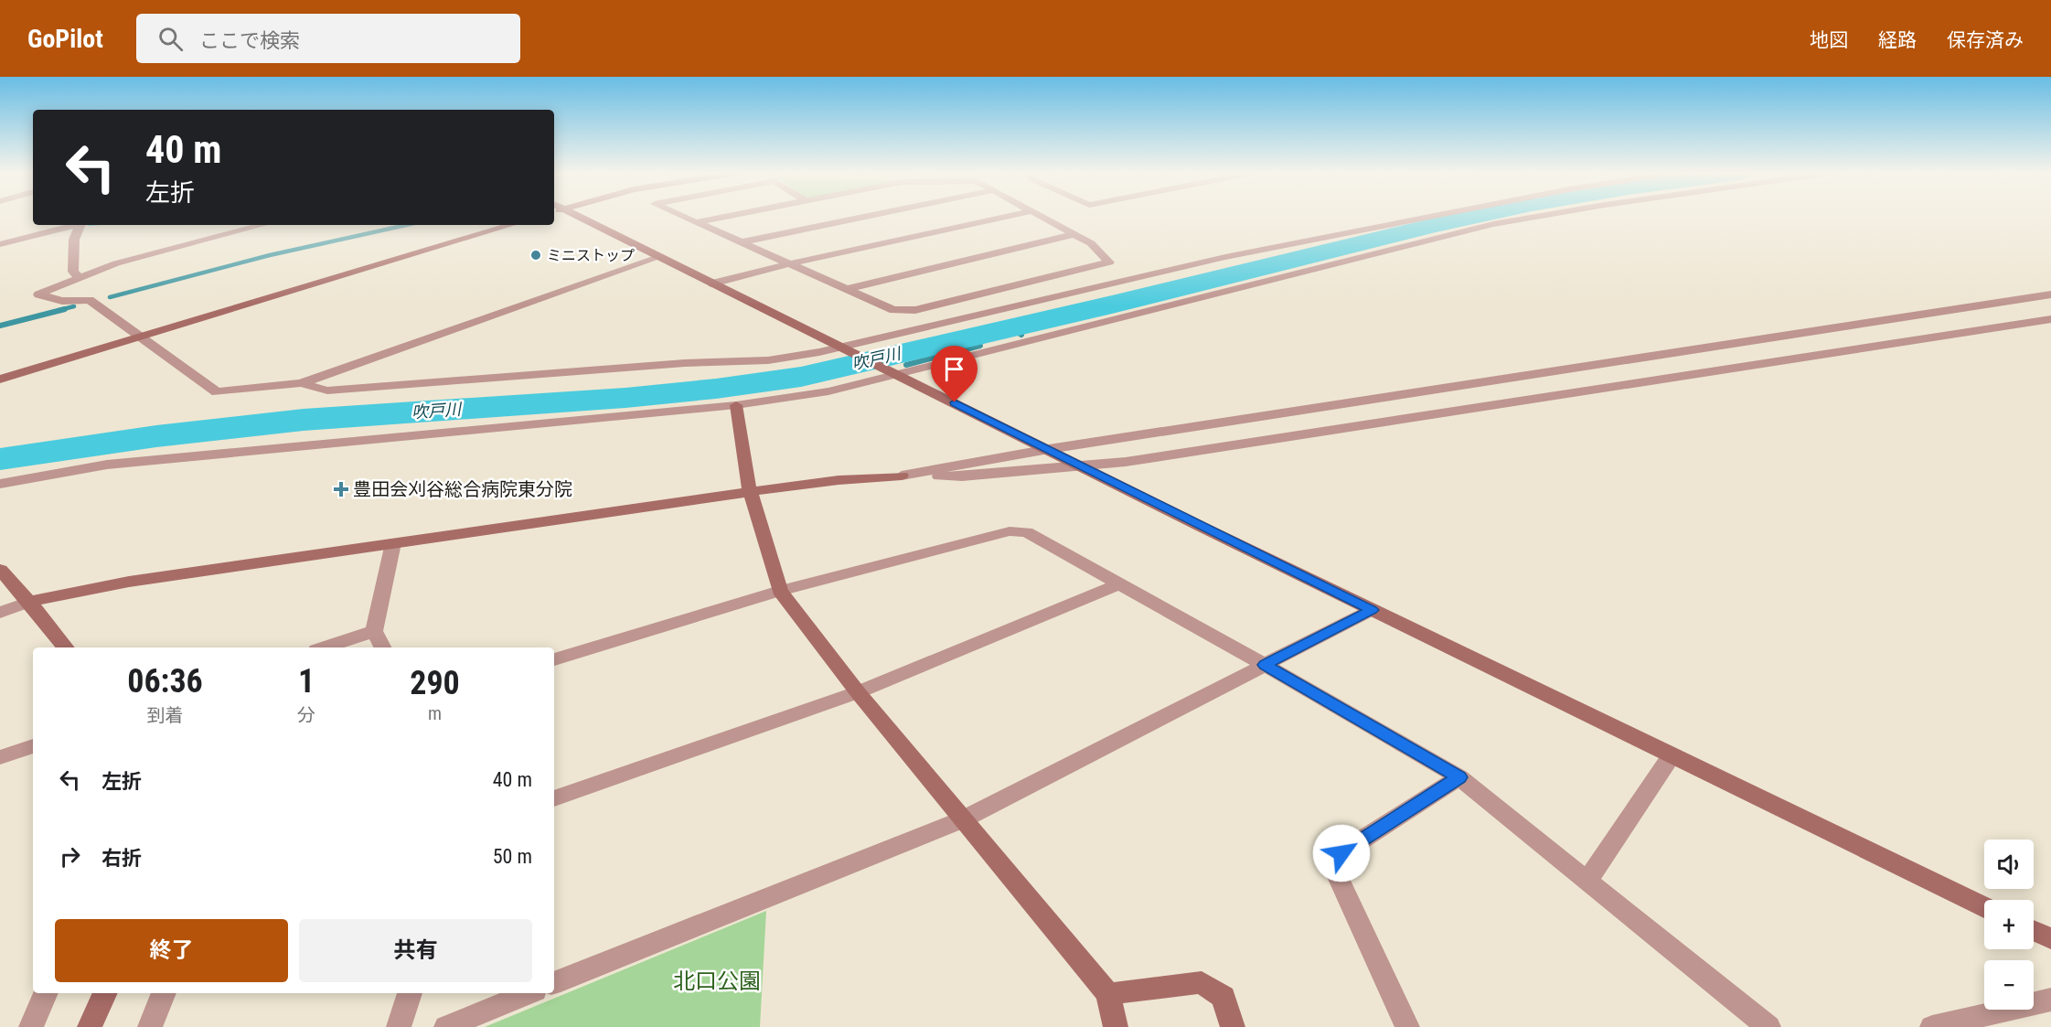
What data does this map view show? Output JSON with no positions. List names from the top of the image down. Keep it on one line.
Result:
{"water":["吹戸川"],"parks":["北口公園"],"places":{"other":["ミニストップ"],"health":["豊田会刈谷総合病院東分院"]},"page":{"header":"GoPilot","search":"ここで検索","nav":["地図","経路","保存済み"],"turn":["40 m","左折"],"eta":["06:36","到着","1","分","290","m"],"list":[{"name":"左折","value":"40 m"},{"name":"右折","value":"50 m"}],"map_buttons":["+","−"],"buttons":["終了","共有"]}}
